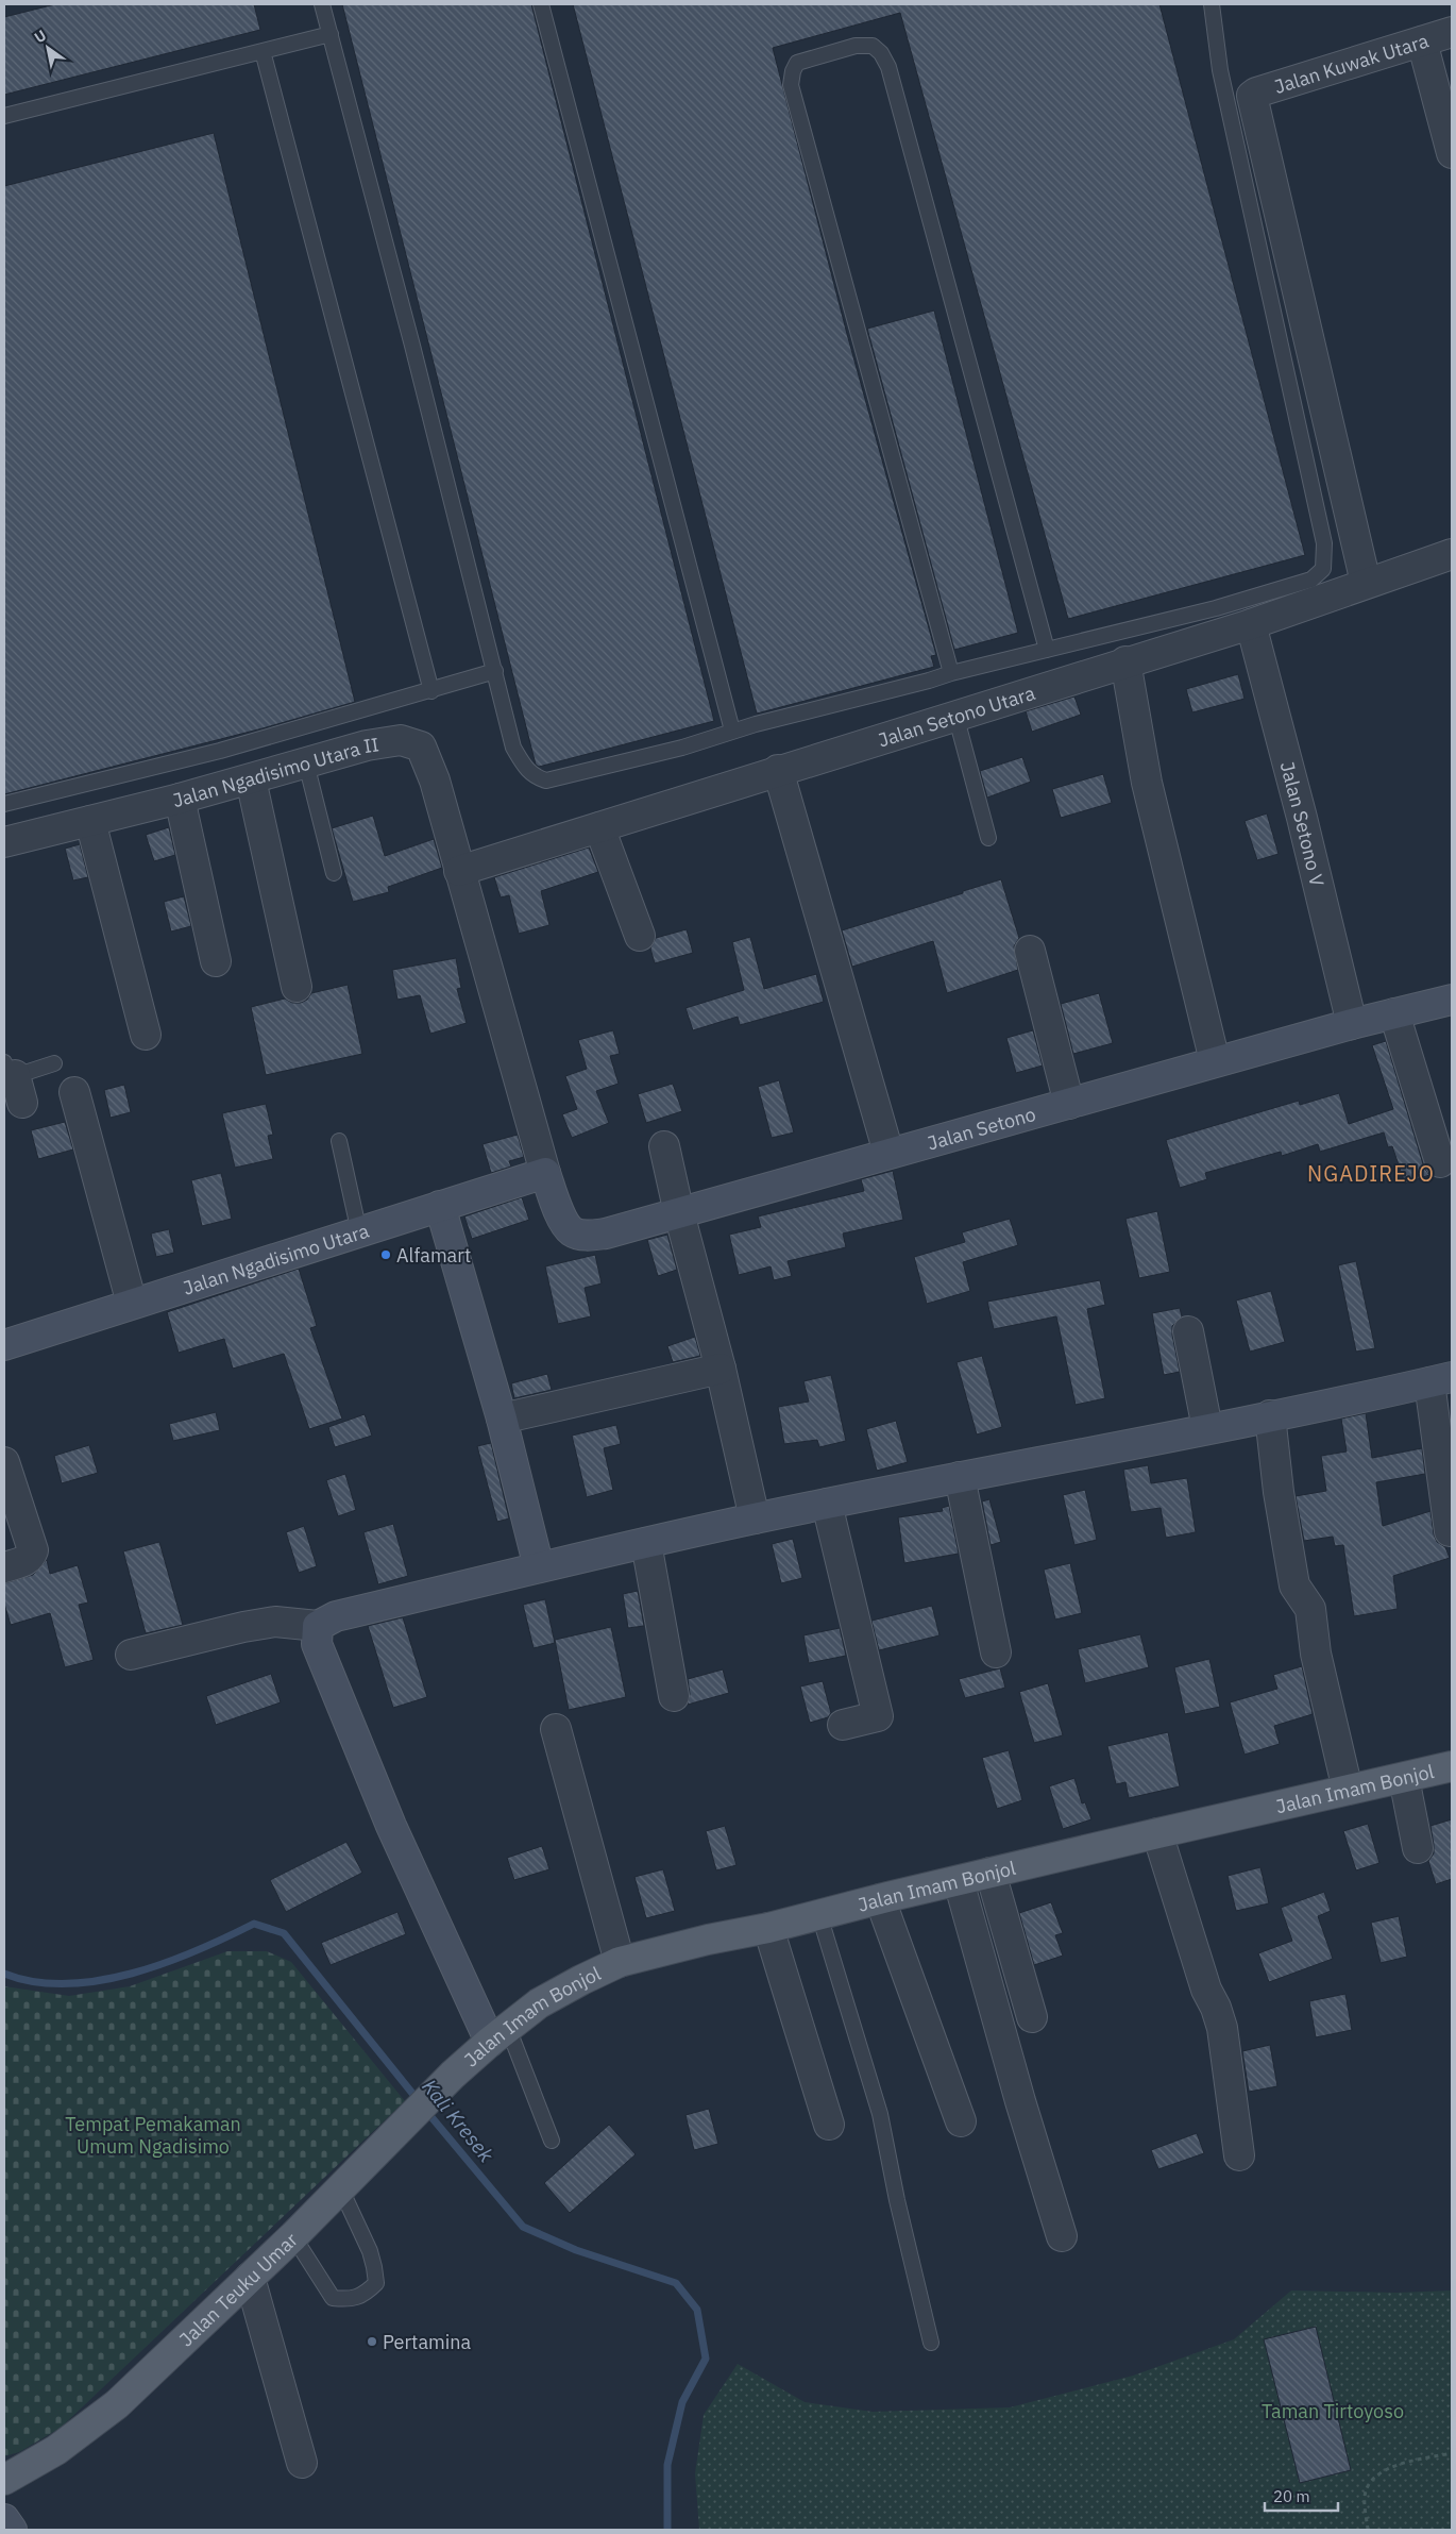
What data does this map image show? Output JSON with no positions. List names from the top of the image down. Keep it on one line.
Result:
{"streets":{"main road":["Jalan Imam Bonjol","Jalan Teuku Umar"],"street":["Jalan Kuwak Utara","Jalan Setono Utara","Jalan Ngadisimo Utara II","Jalan Setono V","Jalan Setono","Jalan Ngadisimo Utara"]},"crossings":[["Jalan Kuwak Utara","Jalan Setono Utara"],["Jalan Setono Utara","Jalan Ngadisimo Utara II"],["Jalan Setono Utara","Jalan Setono V"],["Jalan Setono V","Jalan Setono"],["Jalan Setono","Jalan Ngadisimo Utara"],["Jalan Imam Bonjol","Jalan Teuku Umar"]],"districts":["NGADIREJO"],"water":["Kali Kresek"],"parks":["Tempat Pemakaman Umum Ngadisimo","Taman Tirtoyoso"],"places":["Alfamart","Pertamina"],"scale_bar":"20 m","north":"top left"}
